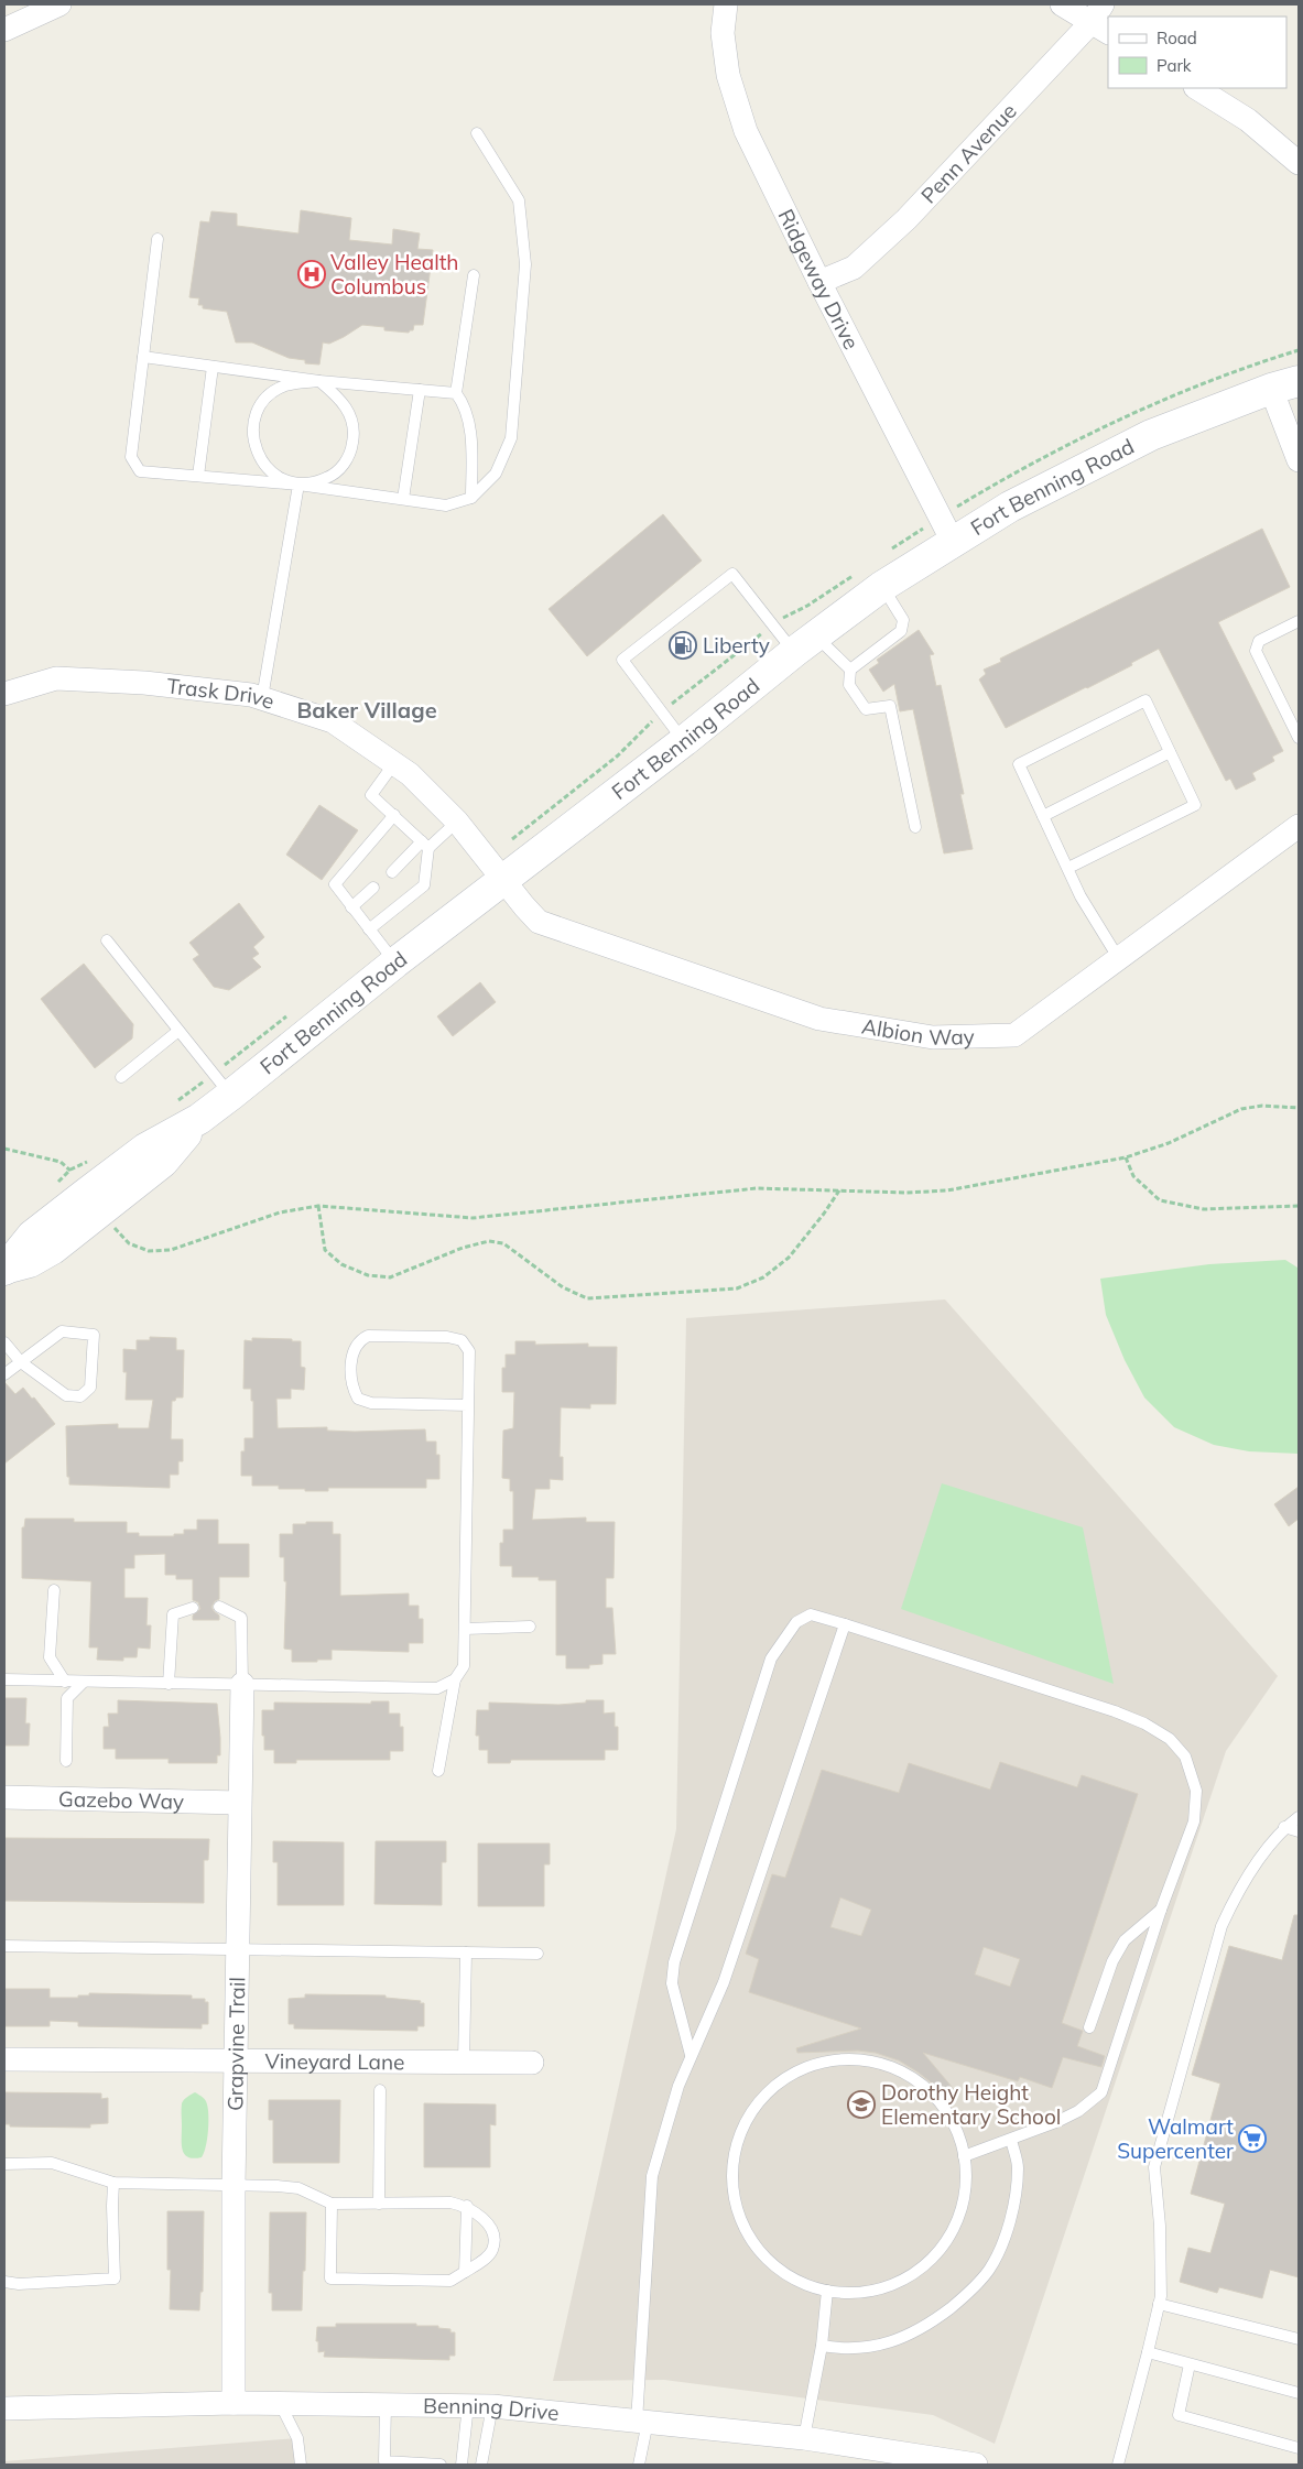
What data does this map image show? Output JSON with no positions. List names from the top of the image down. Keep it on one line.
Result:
{"streets":{"street":["Penn Avenue","Ridgeway Drive","Fort Benning Road","Trask Drive","Albion Way","Gazebo Way","Grapvine Trail","Vineyard Lane","Benning Drive"]},"crossings":[["Penn Avenue","Ridgeway Drive"],["Ridgeway Drive","Fort Benning Road"],["Fort Benning Road","Trask Drive"],["Fort Benning Road","Albion Way"],["Trask Drive","Albion Way"],["Gazebo Way","Grapvine Trail"],["Grapvine Trail","Vineyard Lane"],["Grapvine Trail","Benning Drive"]],"districts":["Baker Village"],"places":{"hospital":["Valley Health Columbus"],"fuel station":["Liberty"],"school or university":["Dorothy Height Elementary School"],"supermarket":["Walmart Supercenter"]},"legend":["Road","Park"]}
